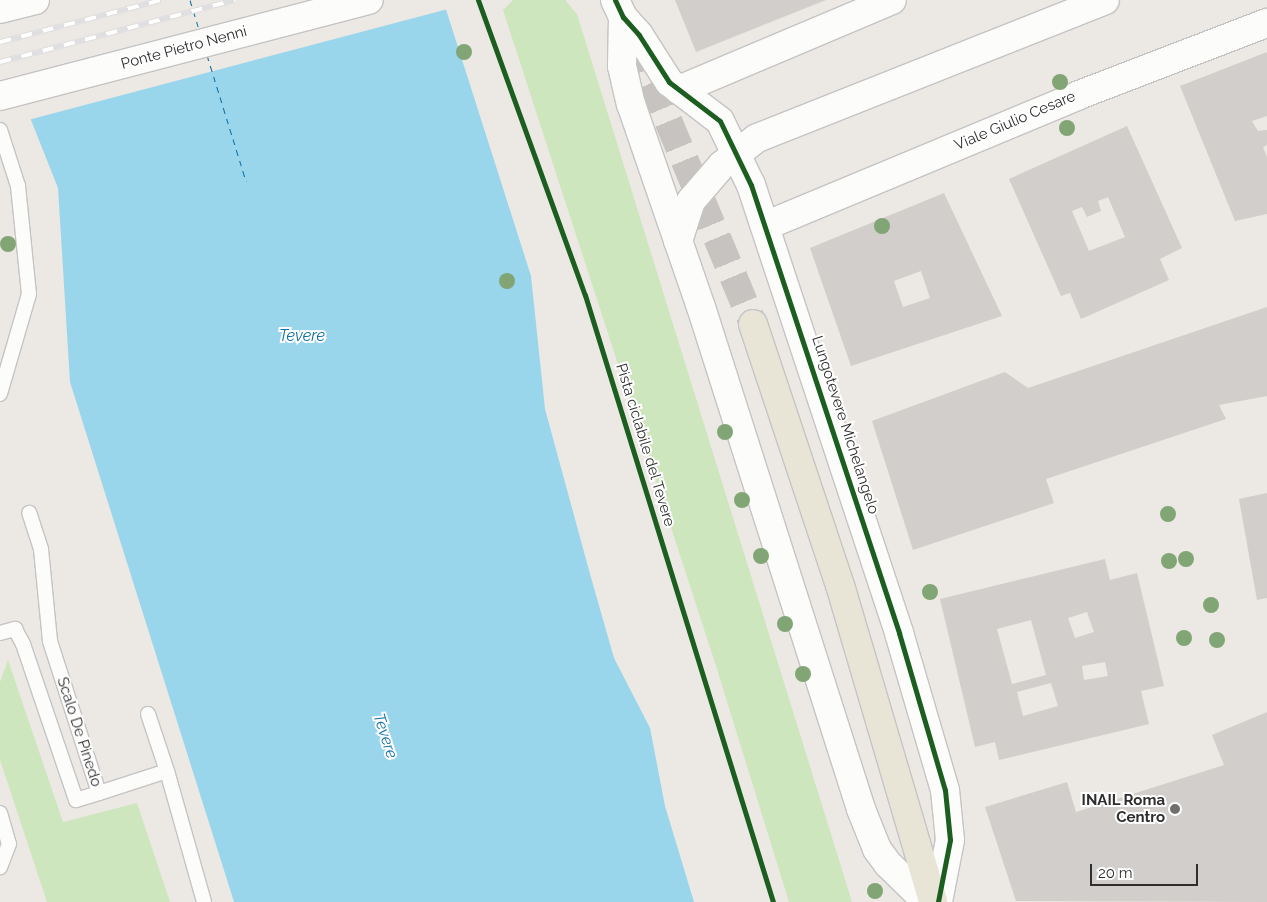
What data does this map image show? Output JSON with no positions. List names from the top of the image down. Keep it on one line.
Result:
{"streets":{"street":["Ponte Pietro Nenni","Viale Giulio Cesare","Lungotevere Michelangelo"],"lane":["Scalo De Pinedo"],"cycle path":["Pista ciclabile del Tevere"]},"crossings":[["Viale Giulio Cesare","Lungotevere Michelangelo"]],"water":["Tevere"],"places":["INAIL Roma Centro"],"scale_bar":"20 m"}
